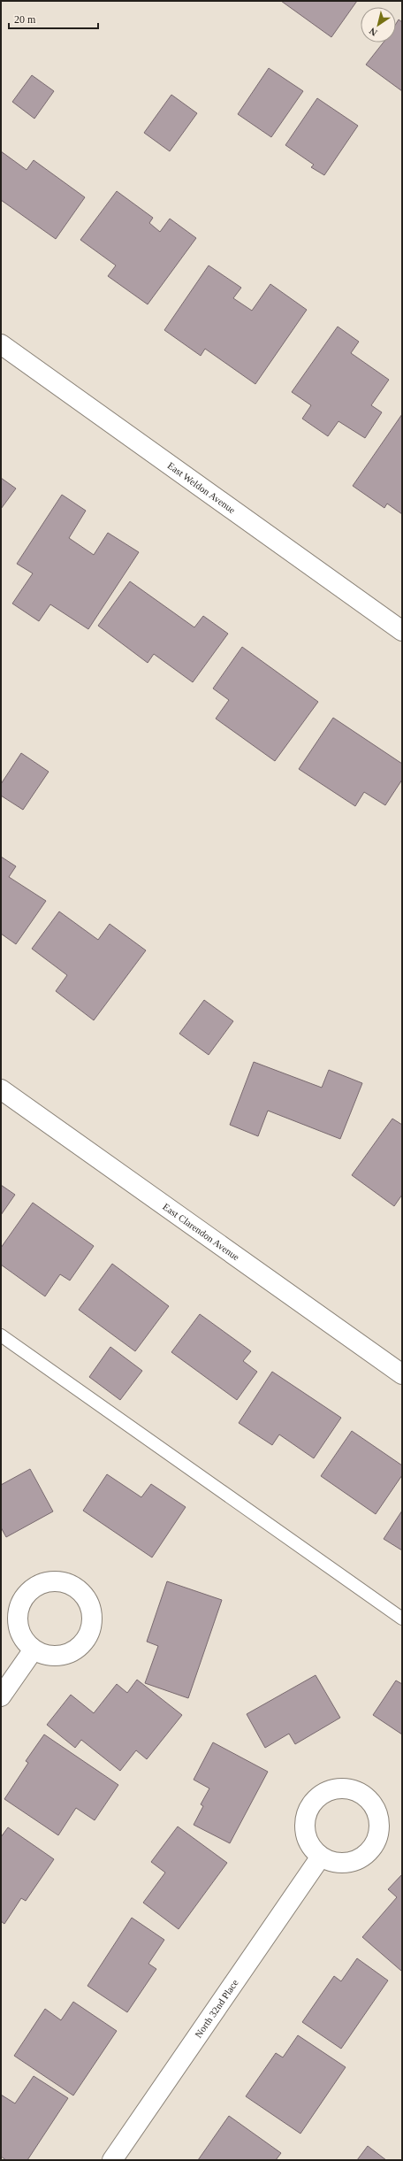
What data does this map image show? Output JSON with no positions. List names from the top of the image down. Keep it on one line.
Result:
{"streets":{"street":["East Weldon Avenue","East Clarendon Avenue","North 32nd Place"]},"scale_bar":"20 m","north":"bottom left"}
